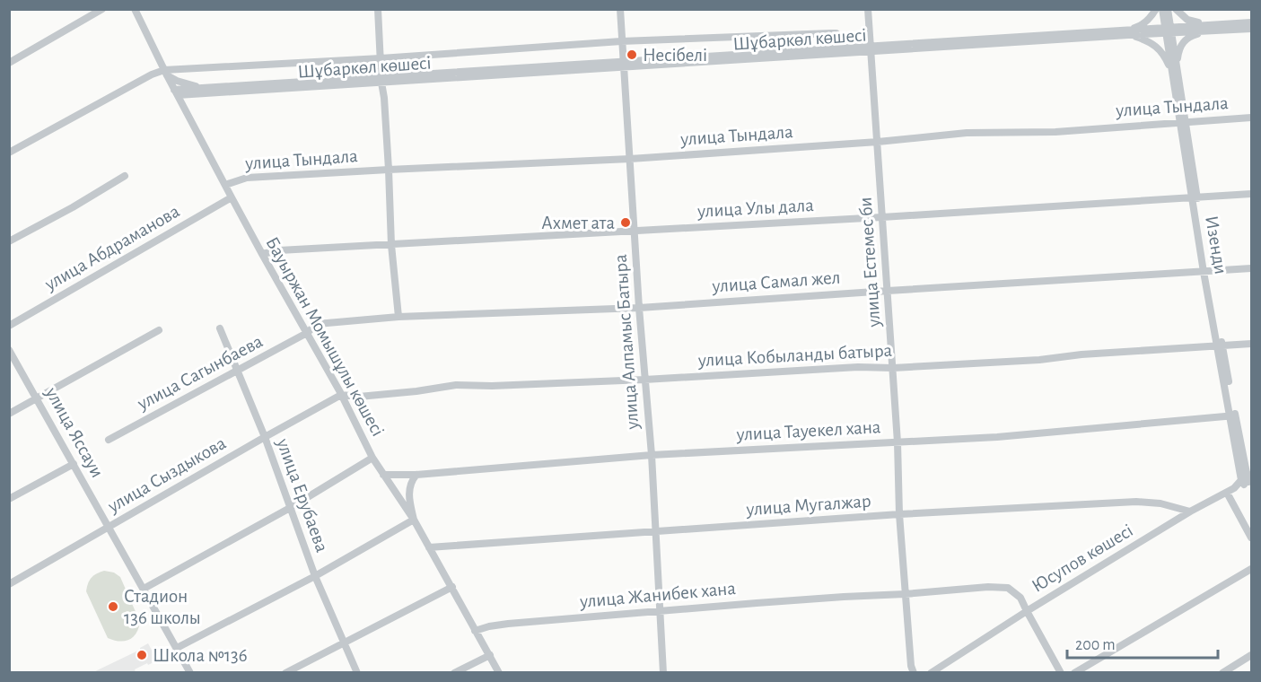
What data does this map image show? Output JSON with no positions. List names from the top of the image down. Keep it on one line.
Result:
{"streets":{"street":["Шұбаркөл көшесі","улица Тындала","улица Улы дала","Изенди","улица Абдраманова","улица Естемес би","улица Самал жел","Бауыржан Момышұлы көшесі","улица Алпамыс Батыра","улица Кобыланды батыра","улица Сагынбаева","улица Тауекел хана","улица Яссауи","улица Сыздыкова","улица Ерубаева","улица Мугалжар","Юсупов көшесі","улица Жанибек хана"]},"crossings":[["Шұбаркөл көшесі","Изенди"],["Шұбаркөл көшесі","улица Естемес би"],["Шұбаркөл көшесі","Бауыржан Момышұлы көшесі"],["Шұбаркөл көшесі","улица Алпамыс Батыра"],["улица Тындала","Изенди"],["улица Тындала","улица Естемес би"],["улица Тындала","Бауыржан Момышұлы көшесі"],["улица Тындала","улица Алпамыс Батыра"],["улица Улы дала","Изенди"],["улица Улы дала","улица Естемес би"],["улица Улы дала","Бауыржан Момышұлы көшесі"],["улица Улы дала","улица Алпамыс Батыра"],["Изенди","улица Самал жел"],["Изенди","улица Кобыланды батыра"],["Изенди","улица Тауекел хана"],["Изенди","Юсупов көшесі"],["улица Абдраманова","Бауыржан Момышұлы көшесі"],["улица Естемес би","улица Самал жел"],["улица Естемес би","улица Кобыланды батыра"],["улица Естемес би","улица Тауекел хана"],["улица Естемес би","улица Мугалжар"],["улица Естемес би","улица Жанибек хана"],["улица Самал жел","Бауыржан Момышұлы көшесі"],["улица Самал жел","улица Алпамыс Батыра"],["улица Самал жел","улица Сагынбаева"],["Бауыржан Момышұлы көшесі","улица Кобыланды батыра"],["Бауыржан Момышұлы көшесі","улица Сагынбаева"],["Бауыржан Момышұлы көшесі","улица Тауекел хана"],["Бауыржан Момышұлы көшесі","улица Сыздыкова"],["Бауыржан Момышұлы көшесі","улица Мугалжар"],["Бауыржан Момышұлы көшесі","улица Жанибек хана"],["улица Алпамыс Батыра","улица Кобыланды батыра"],["улица Алпамыс Батыра","улица Тауекел хана"],["улица Алпамыс Батыра","улица Мугалжар"],["улица Алпамыс Батыра","улица Жанибек хана"],["улица Кобыланды батыра","улица Сыздыкова"],["улица Сагынбаева","улица Ерубаева"],["улица Яссауи","улица Сыздыкова"],["улица Сыздыкова","улица Ерубаева"],["улица Мугалжар","Юсупов көшесі"],["Юсупов көшесі","улица Жанибек хана"]],"places":["Несібелі","Ахмет ата","Стадион 136 школы","Школа №136"],"scale_bar":"200 m"}
